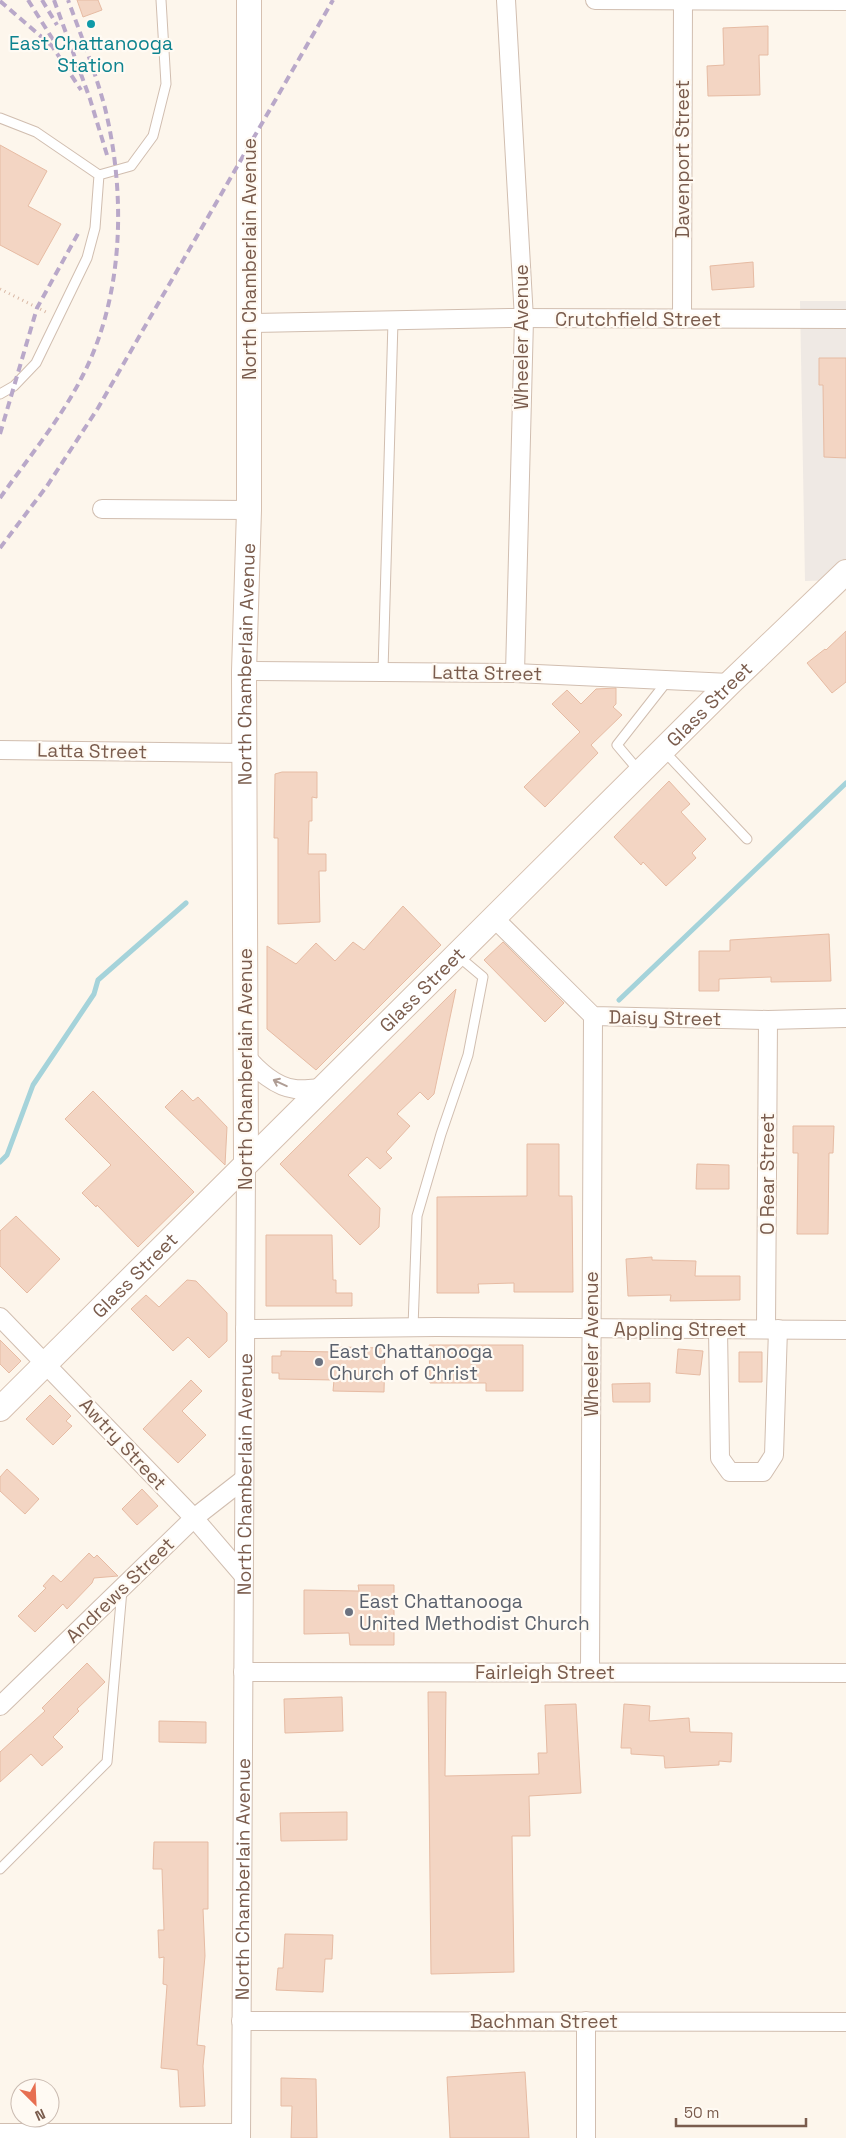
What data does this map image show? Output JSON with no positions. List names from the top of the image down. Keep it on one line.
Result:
{"streets":{"main road":["North Chamberlain Avenue","Glass Street"],"street":["Davenport Street","Crutchfield Street","Wheeler Avenue","Latta Street","Daisy Street","O Rear Street","Appling Street","Awtry Street","Andrews Street","Fairleigh Street","Bachman Street"]},"crossings":[["Davenport Street","Crutchfield Street"],["North Chamberlain Avenue","Crutchfield Street"],["North Chamberlain Avenue","Latta Street"],["North Chamberlain Avenue","Glass Street"],["North Chamberlain Avenue","Appling Street"],["North Chamberlain Avenue","Awtry Street"],["North Chamberlain Avenue","Andrews Street"],["North Chamberlain Avenue","Fairleigh Street"],["North Chamberlain Avenue","Bachman Street"],["Crutchfield Street","Wheeler Avenue"],["Wheeler Avenue","Latta Street"],["Wheeler Avenue","Daisy Street"],["Wheeler Avenue","Appling Street"],["Wheeler Avenue","Fairleigh Street"],["Latta Street","Glass Street"],["Glass Street","Daisy Street"],["Glass Street","Awtry Street"],["Daisy Street","O Rear Street"],["O Rear Street","Appling Street"],["Awtry Street","Andrews Street"]],"places":["East Chattanooga Station","East Chattanooga Church of Christ","East Chattanooga United Methodist Church"],"scale_bar":"50 m","north":"bottom right"}
